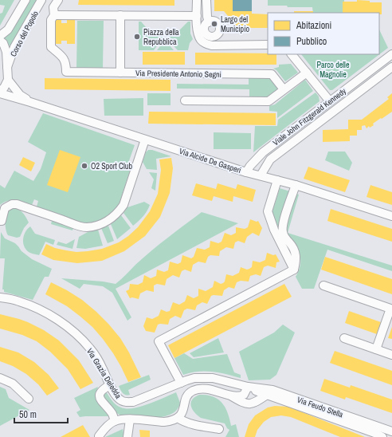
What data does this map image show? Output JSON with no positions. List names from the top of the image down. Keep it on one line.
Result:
{"streets":{"street":["Corso del Popolo","Via Presidente Antonio Segni","Viale John Fitzgerald Kennedy","Via Alcide De Gasperi","Via Grazia Deledda","Via Feudo Stella"]},"crossings":[["Viale John Fitzgerald Kennedy","Via Alcide De Gasperi"],["Via Grazia Deledda","Via Feudo Stella"]],"parks":["Parco delle Magnolie"],"places":["Largo del Municipio","Piazza della Repubblica","O2 Sport Club"],"legend":["Abitazioni","Pubblico"],"scale_bar":"50 m"}
